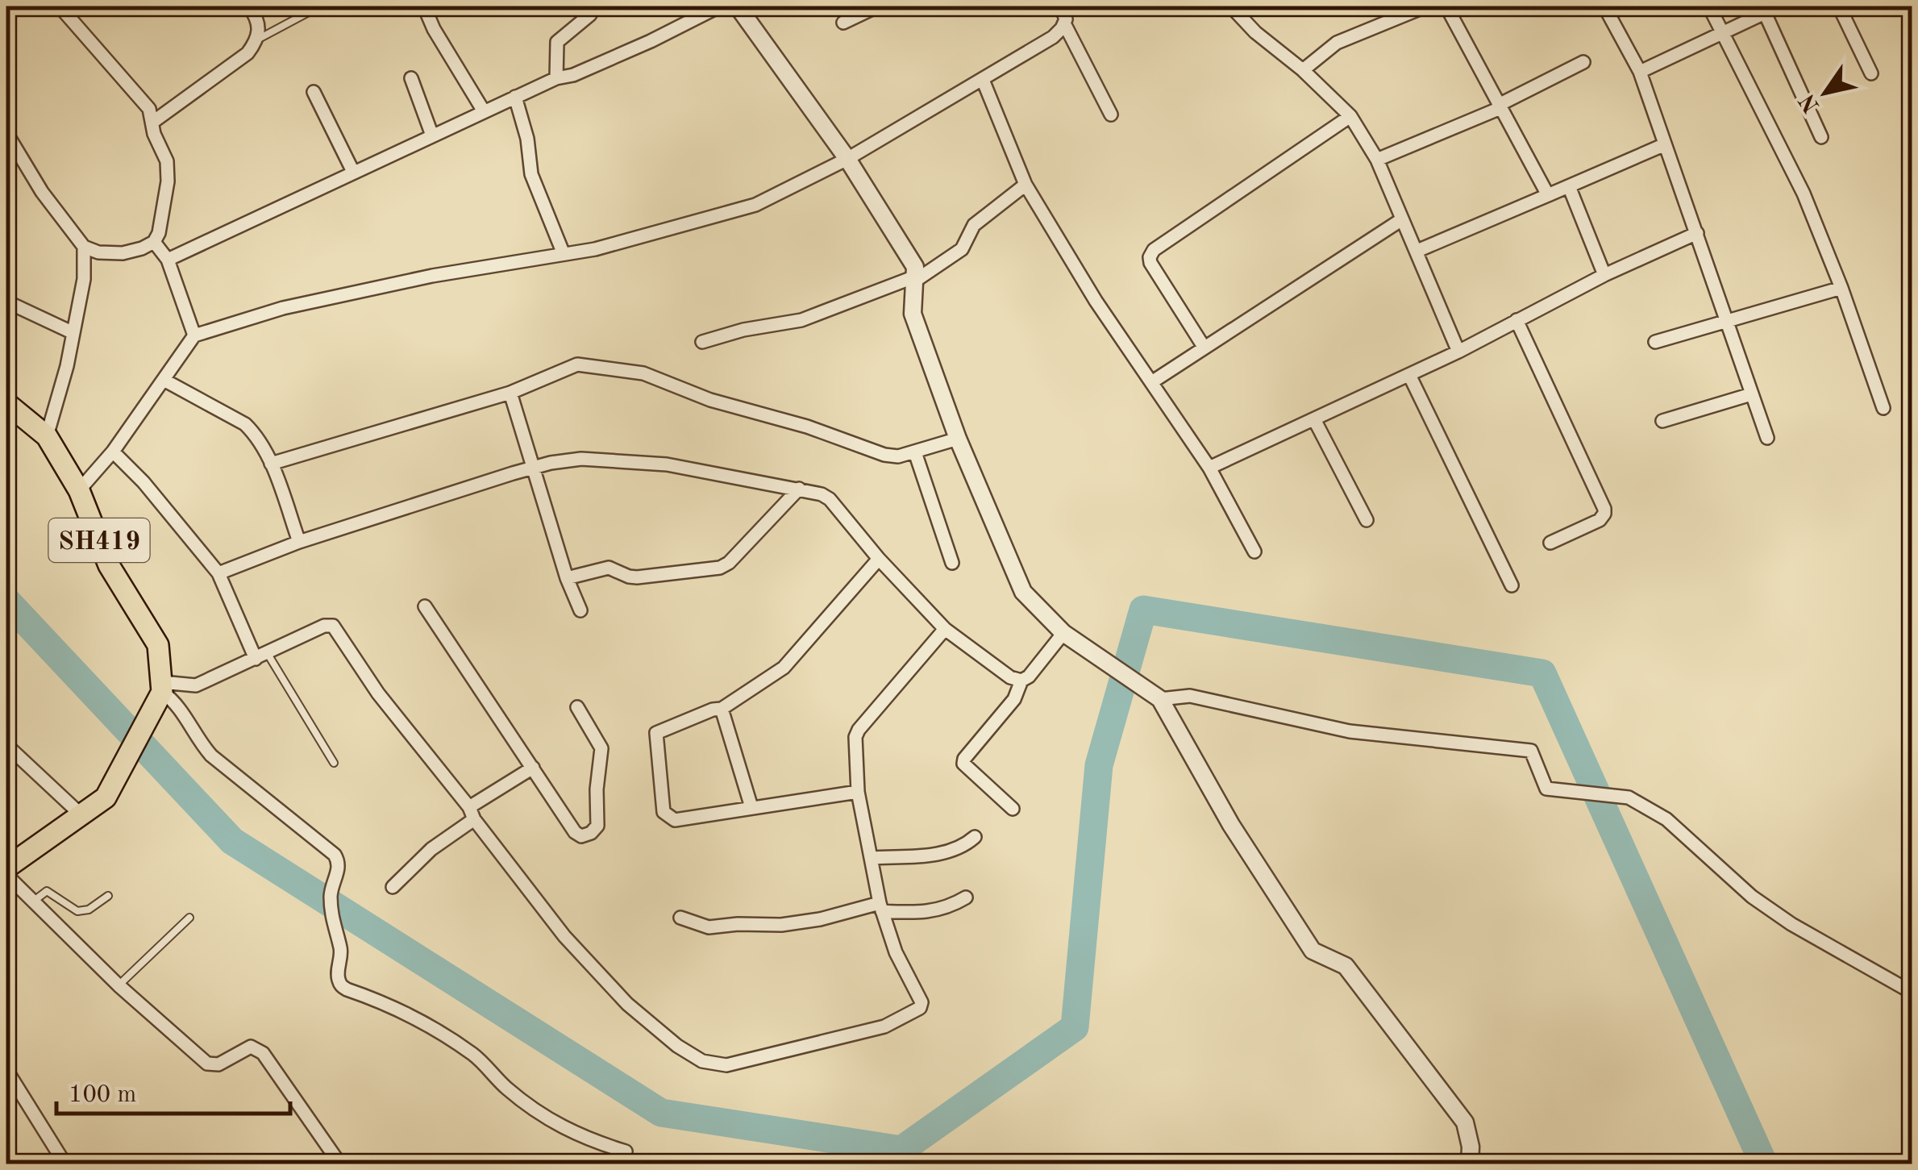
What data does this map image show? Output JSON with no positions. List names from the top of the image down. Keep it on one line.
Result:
{"streets":{"main road":["SH419"]},"scale_bar":"100 m","north":"bottom left"}
